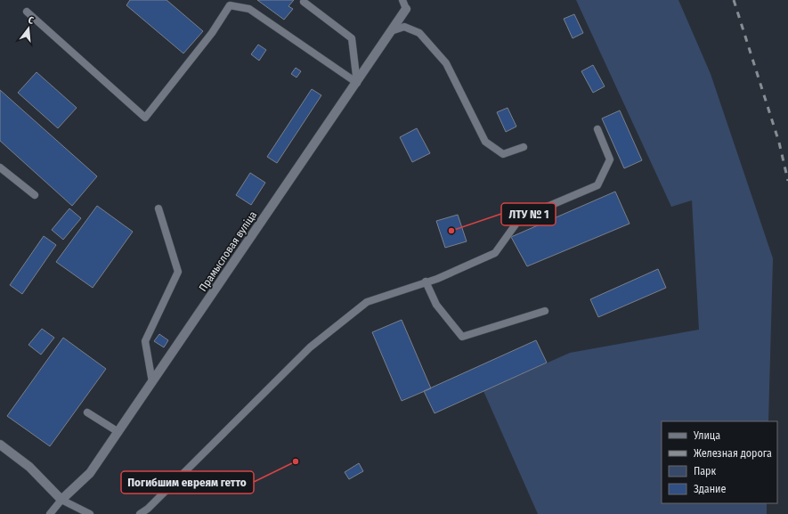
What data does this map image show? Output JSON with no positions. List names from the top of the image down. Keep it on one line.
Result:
{"streets":{"street":["Прамысловая вуліца"]},"places":["ЛТУ № 1","Погибшим евреям гетто"],"legend":["Улица","Железная дорога","Парк","Здание"],"north":"top"}
